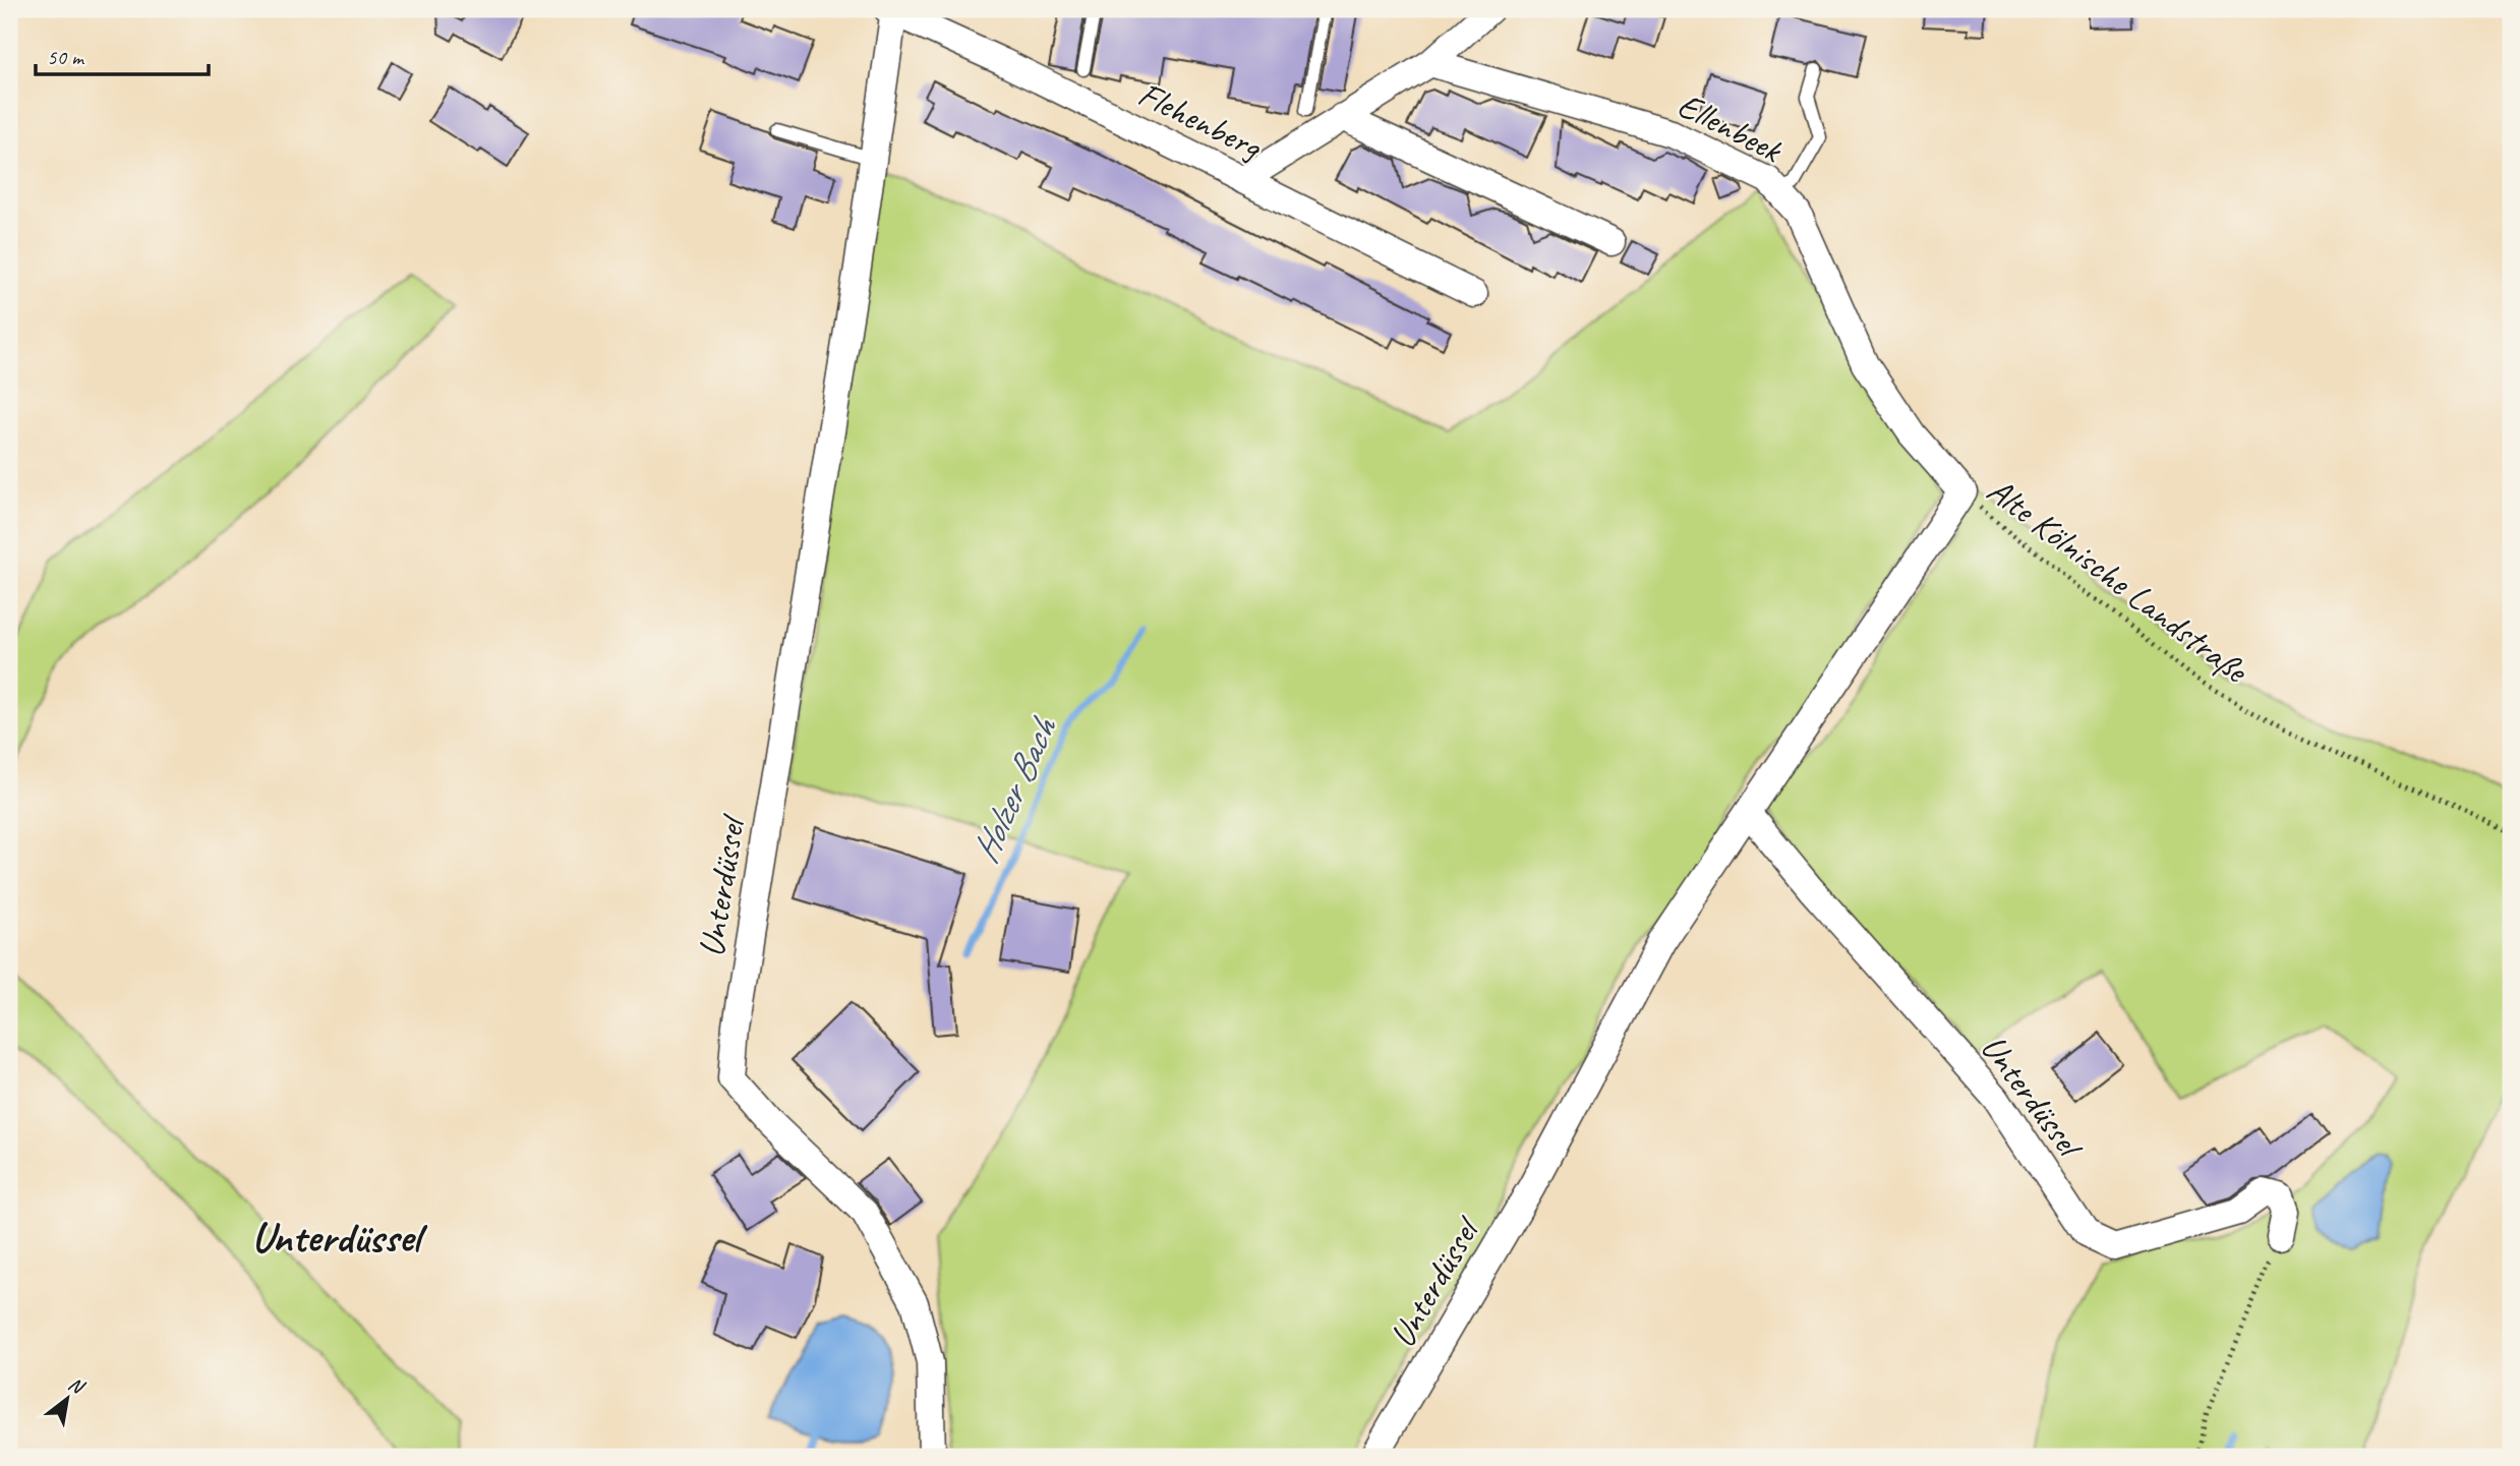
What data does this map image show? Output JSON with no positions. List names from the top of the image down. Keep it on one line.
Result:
{"streets":{"street":["Flehenberg","Ellenbeek","Unterdüssel"],"path":["Alte Kölnische Landstraße"]},"crossings":[["Flehenberg","Unterdüssel"],["Ellenbeek","Alte Kölnische Landstraße"],["Ellenbeek","Unterdüssel"],["Alte Kölnische Landstraße","Unterdüssel"]],"districts":["Unterdüssel"],"water":["Holzer Bach"],"scale_bar":"50 m","north":"top right"}
